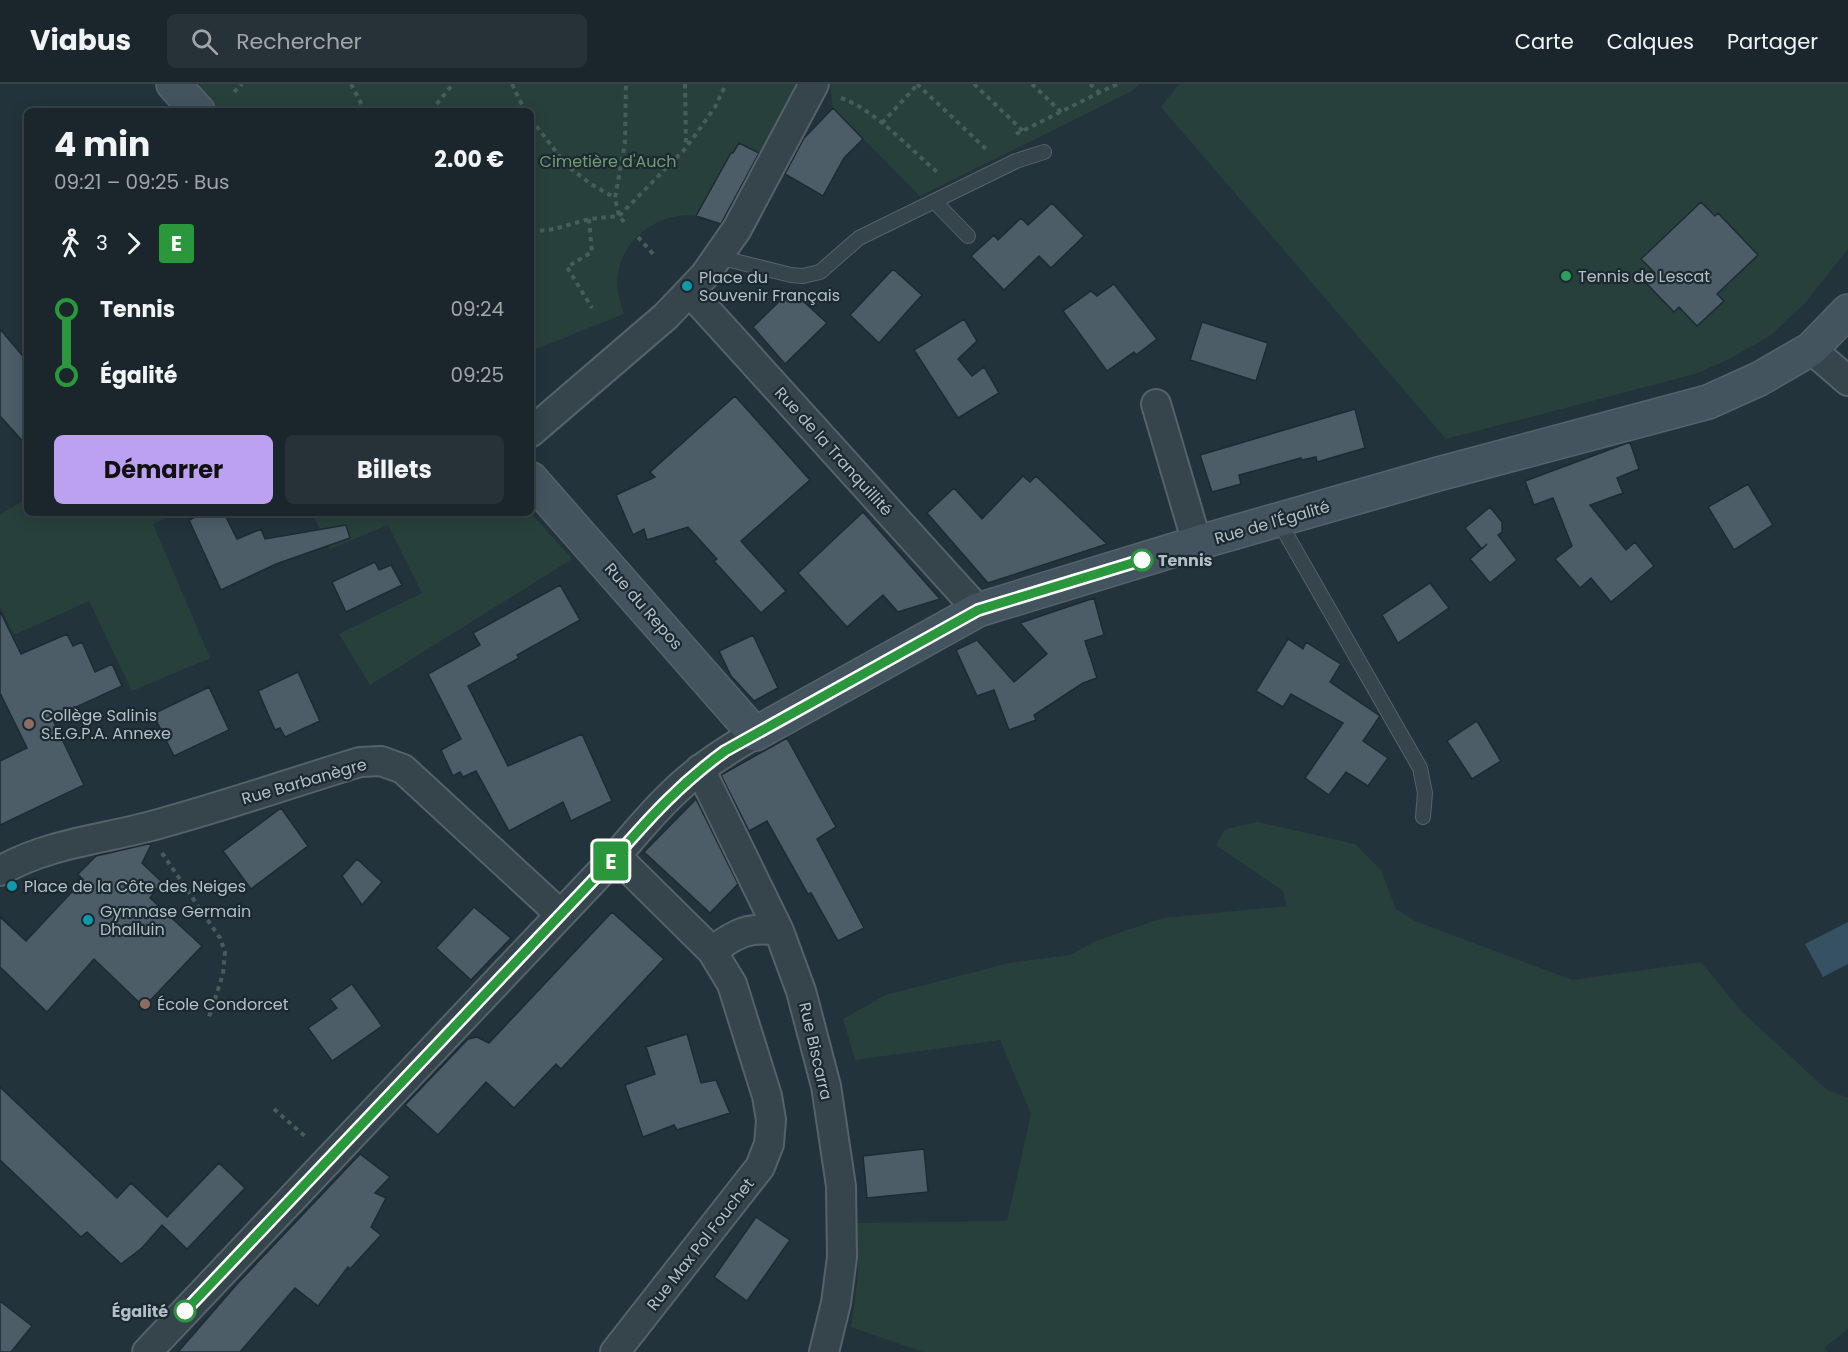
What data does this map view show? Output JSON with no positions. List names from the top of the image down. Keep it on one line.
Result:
{"streets":{"street":["Rue de la Tranquillité","Rue de l'Égalité","Rue du Repos","Rue Barbanègre","Rue Biscarra","Rue Max Pol Fouchet"]},"crossings":[["Rue de la Tranquillité","Rue de l'Égalité"],["Rue de l'Égalité","Rue du Repos"],["Rue de l'Égalité","Rue Barbanègre"],["Rue de l'Égalité","Rue Biscarra"],["Rue de l'Égalité","Rue Max Pol Fouchet"]],"parks":["Cimetière d'Auch"],"places":["Tennis de Lescat","Place du Souvenir Français","Tennis","Collège Salinis S.E.G.P.A. Annexe","Place de la Côte des Neiges","Gymnase Germain Dhalluin","École Condorcet","Égalité"],"lines":["bus line E"],"page":{"header":"Viabus","search":"Rechercher","nav":["Carte","Calques","Partager"],"on_map":"E","heading":["4 min","09:21 – 09:25 · Bus","2.00 €"],"legs":["3","E"],"list":[{"name":"Tennis","value":"09:24"},{"name":"Égalité","value":"09:25"}],"buttons":["Démarrer","Billets"]}}
